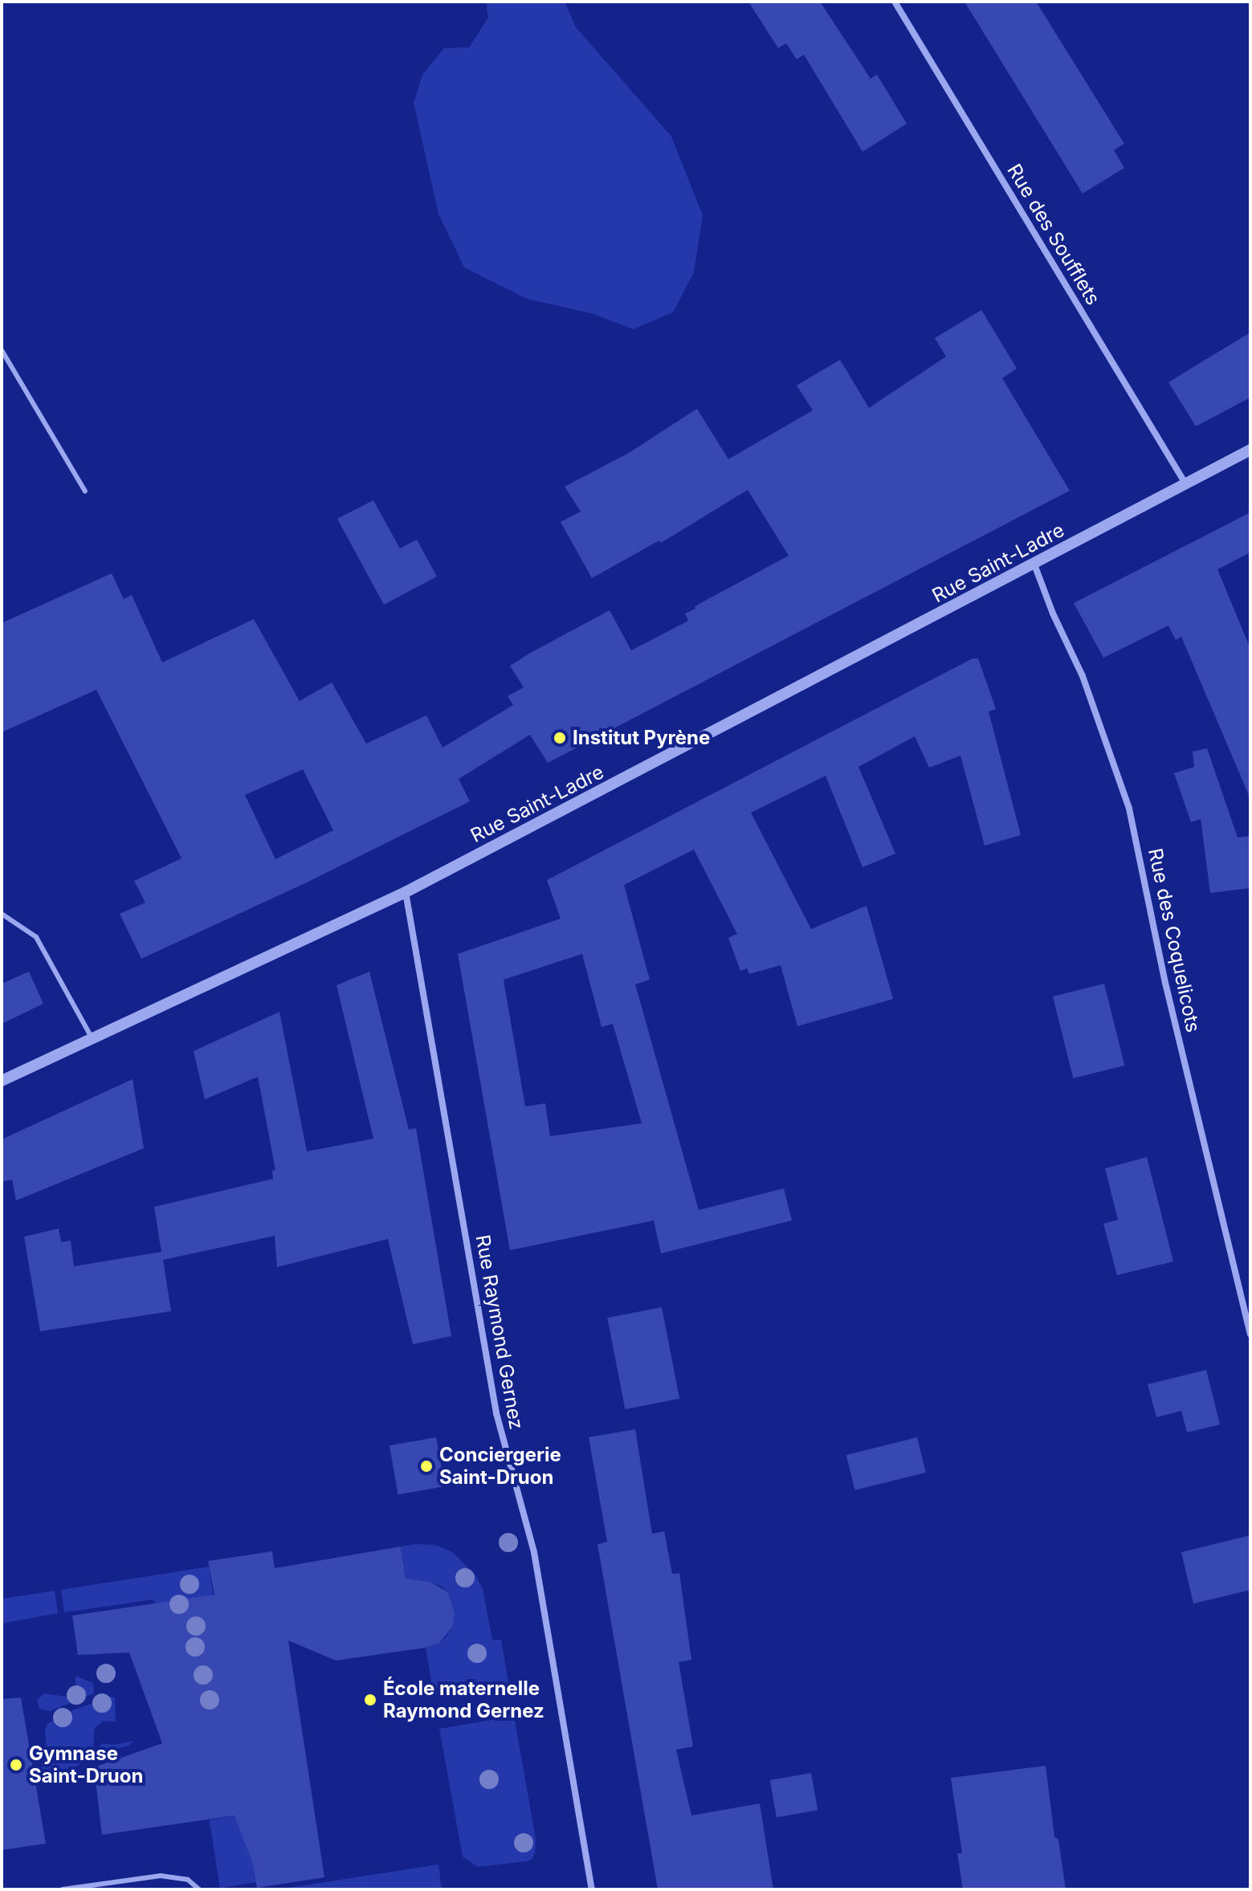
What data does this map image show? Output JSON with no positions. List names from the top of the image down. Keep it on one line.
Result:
{"streets":{"street":["Rue des Soufflets","Rue Saint-Ladre","Rue des Coquelicots","Rue Raymond Gernez"]},"crossings":[["Rue des Soufflets","Rue Saint-Ladre"],["Rue Saint-Ladre","Rue des Coquelicots"],["Rue Saint-Ladre","Rue Raymond Gernez"]],"places":["Institut Pyrène","Conciergerie Saint-Druon","École maternelle Raymond Gernez","Gymnase Saint-Druon"]}
